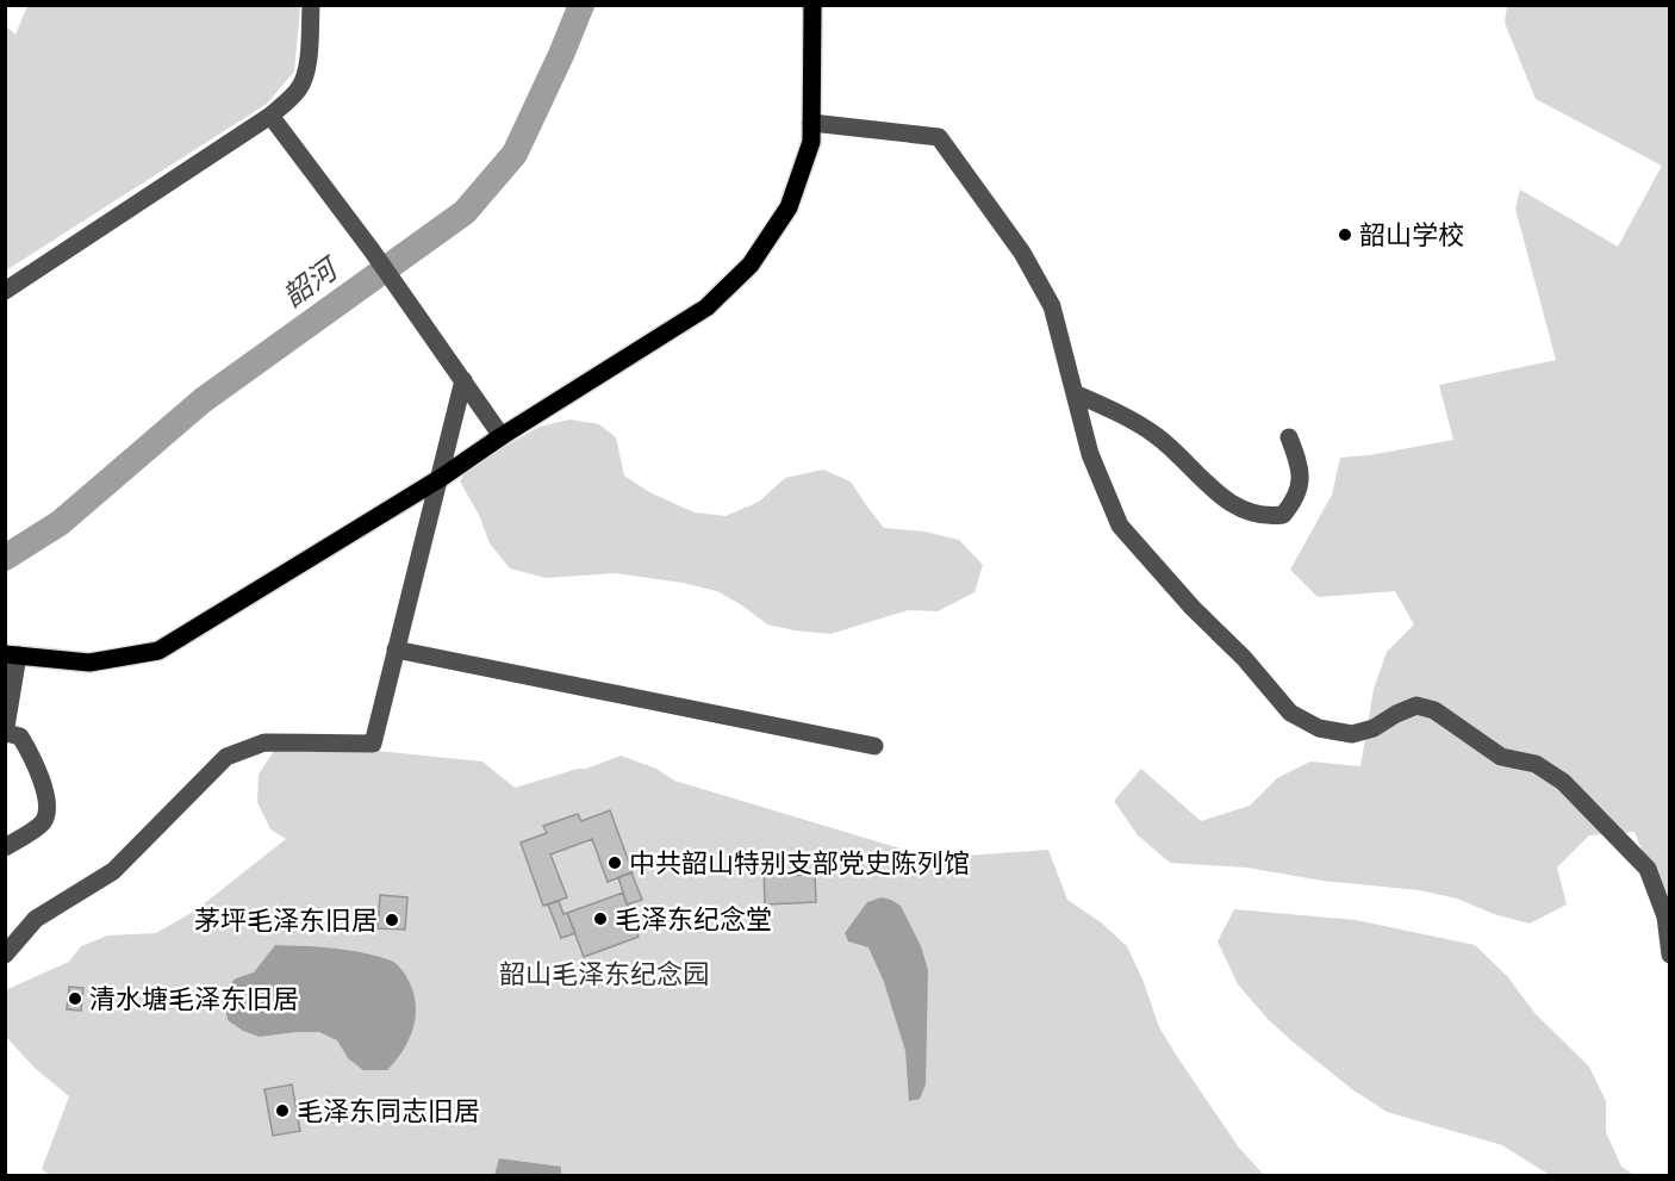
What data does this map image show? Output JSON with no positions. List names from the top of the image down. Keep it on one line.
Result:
{"water":["韶河"],"parks":["韶山毛泽东纪念园"],"places":["韶山学校","中共韶山特别支部党史陈列馆","毛泽东纪念堂","茅坪毛泽东旧居","清水塘毛泽东旧居","毛泽东同志旧居"]}
